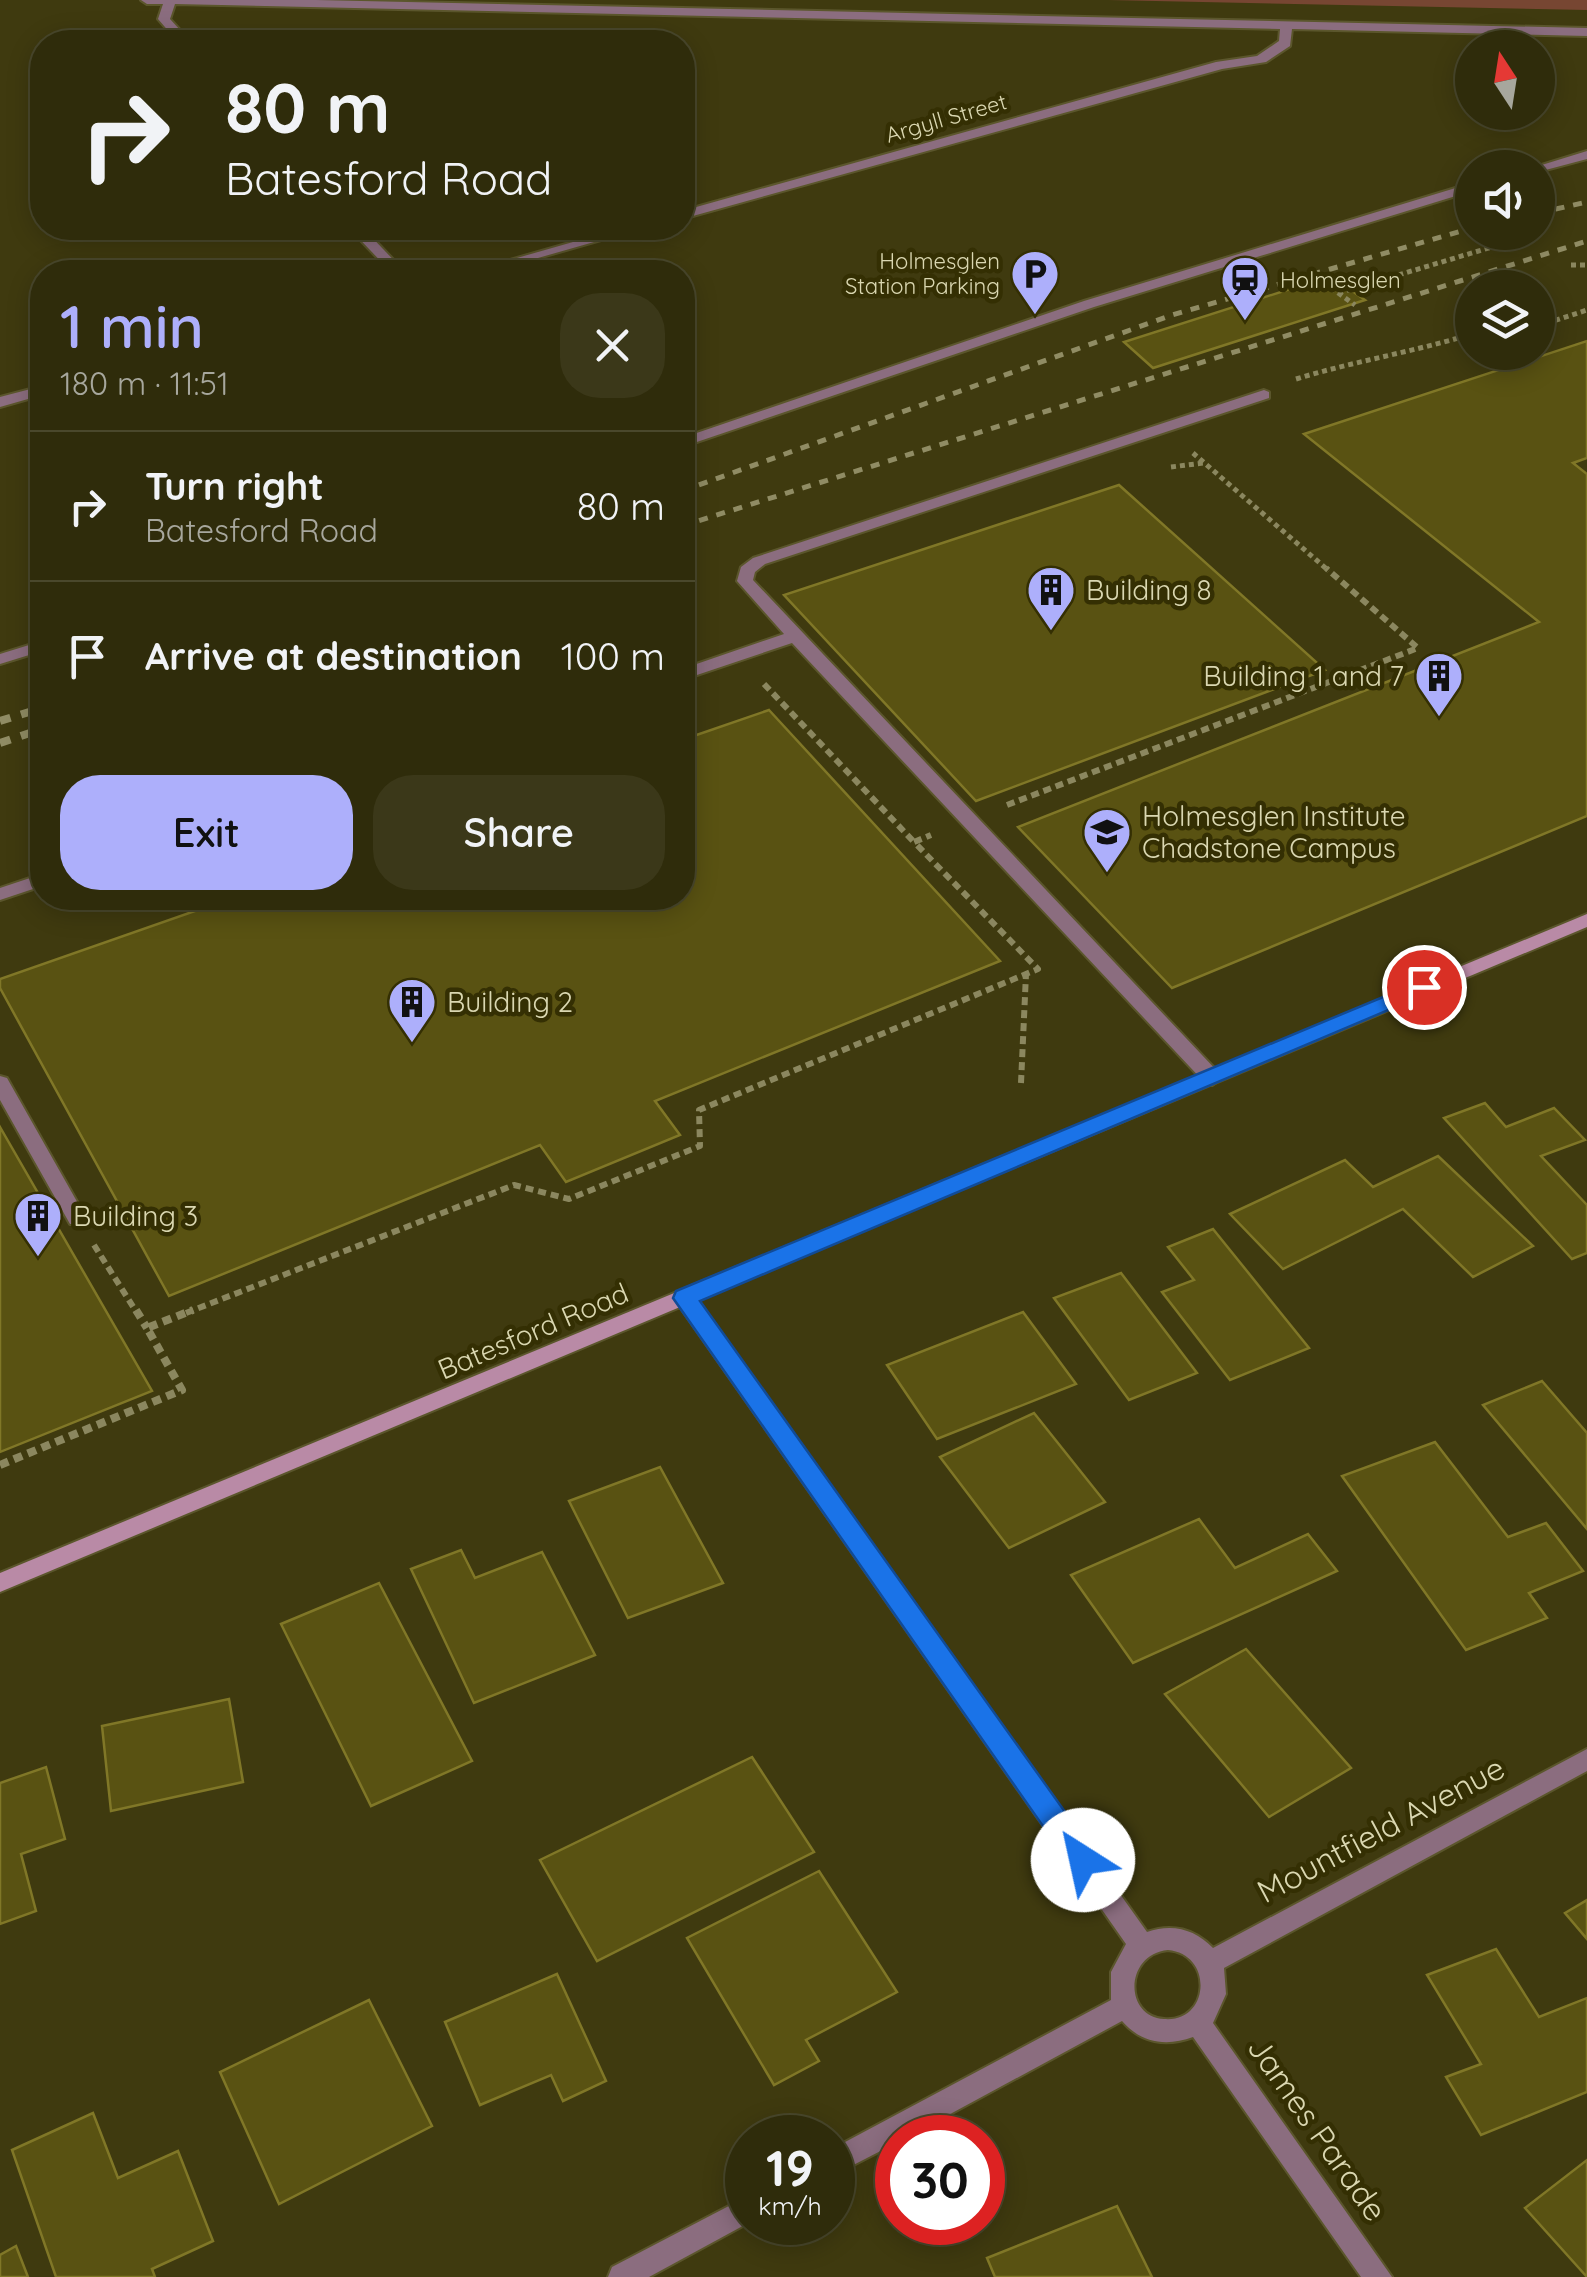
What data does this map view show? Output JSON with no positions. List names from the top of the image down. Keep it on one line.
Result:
{"streets":{"main road":["Batesford Road"],"street":["Argyll Street","Mountfield Avenue","James Parade"]},"crossings":[["Mountfield Avenue","James Parade"]],"places":{"parking":["Holmesglen Station Parking"],"station":["Holmesglen"],"building":["Building 8","Building 1 and 7","Building 2","Building 3"],"school or university":["Holmesglen Institute Chadstone Campus"]},"north":"top","page":{"turn":["80 m","Batesford Road"],"heading":["1 min","180 m · 11:51"],"list":[{"name":"Turn right","note":"Batesford Road","value":"80 m"},{"name":"Arrive at destination","value":"100 m"}],"buttons":["Exit","Share"],"speed":"19 km/h","limit":"30"}}
